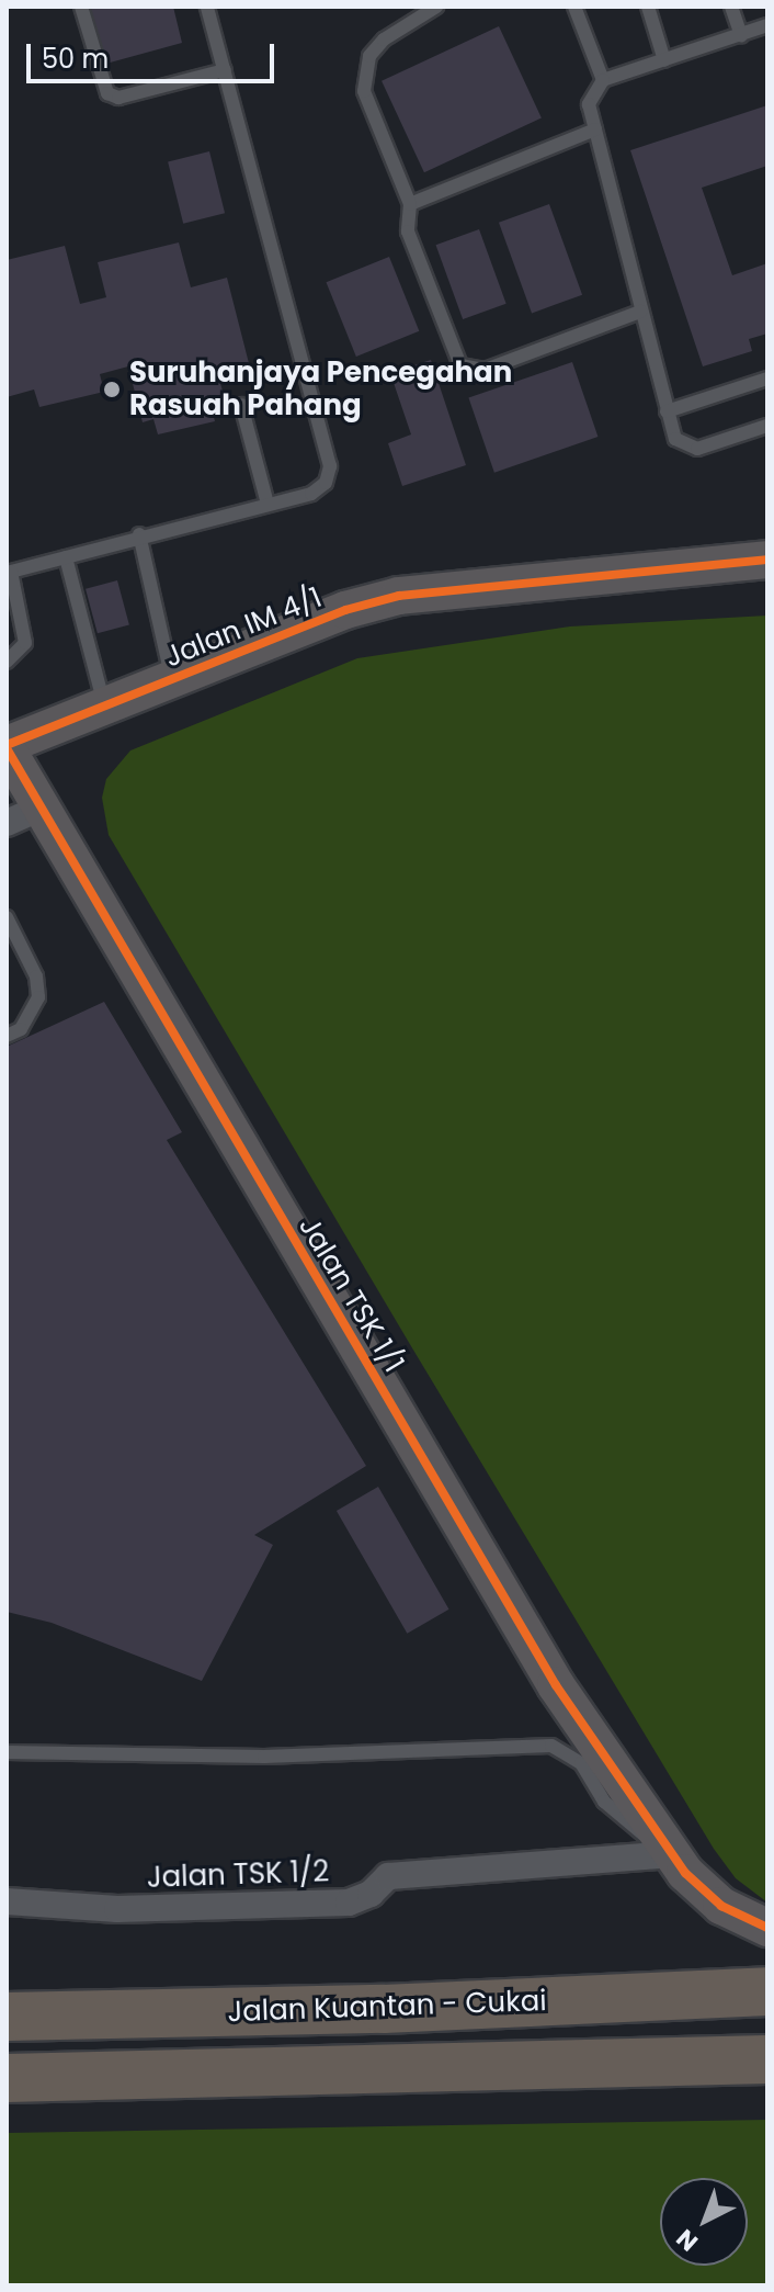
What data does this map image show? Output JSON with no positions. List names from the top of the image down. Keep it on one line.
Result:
{"streets":{"highway":["Jalan Kuantan - Cukai"],"street":["Jalan IM 4/1","Jalan TSK 1/1","Jalan TSK 1/2"]},"crossings":[["Jalan IM 4/1","Jalan TSK 1/1"],["Jalan TSK 1/1","Jalan TSK 1/2"]],"places":["Suruhanjaya Pencegahan Rasuah Pahang"],"scale_bar":"50 m","north":"bottom left"}
